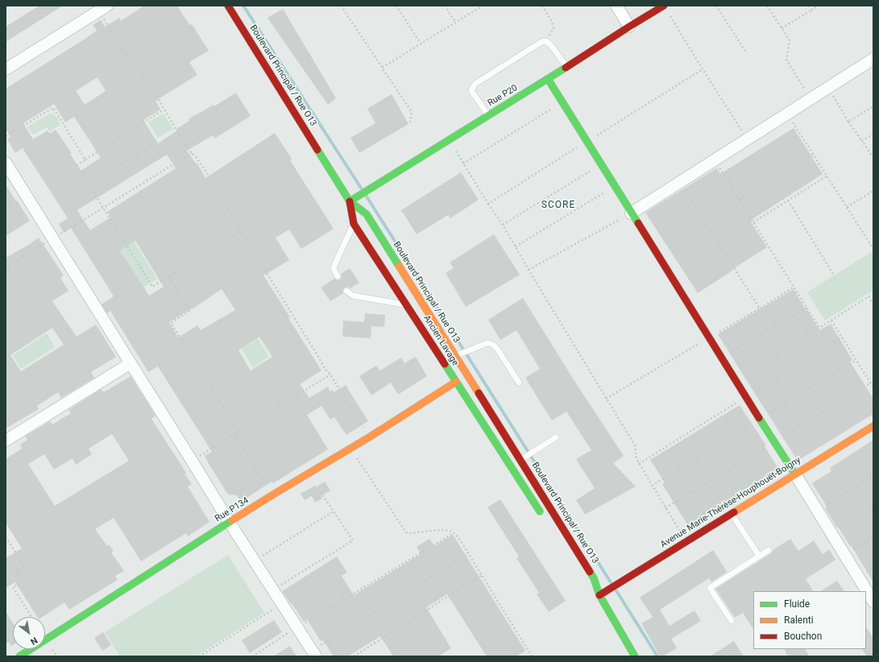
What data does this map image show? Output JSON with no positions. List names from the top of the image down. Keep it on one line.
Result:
{"streets":{"street":["Boulevard Principal / Rue O13","Rue P20","Ancien Lavage","Avenue Marie-Thérèse-Houphouët-Boigny","Rue P134"]},"crossings":[["Boulevard Principal / Rue O13","Rue P20"],["Boulevard Principal / Rue O13","Ancien Lavage"],["Boulevard Principal / Rue O13","Avenue Marie-Thérèse-Houphouët-Boigny"],["Rue P20","Ancien Lavage"],["Ancien Lavage","Rue P134"]],"districts":["SCORE"],"legend":["Fluide","Ralenti","Bouchon"],"north":"bottom right"}
